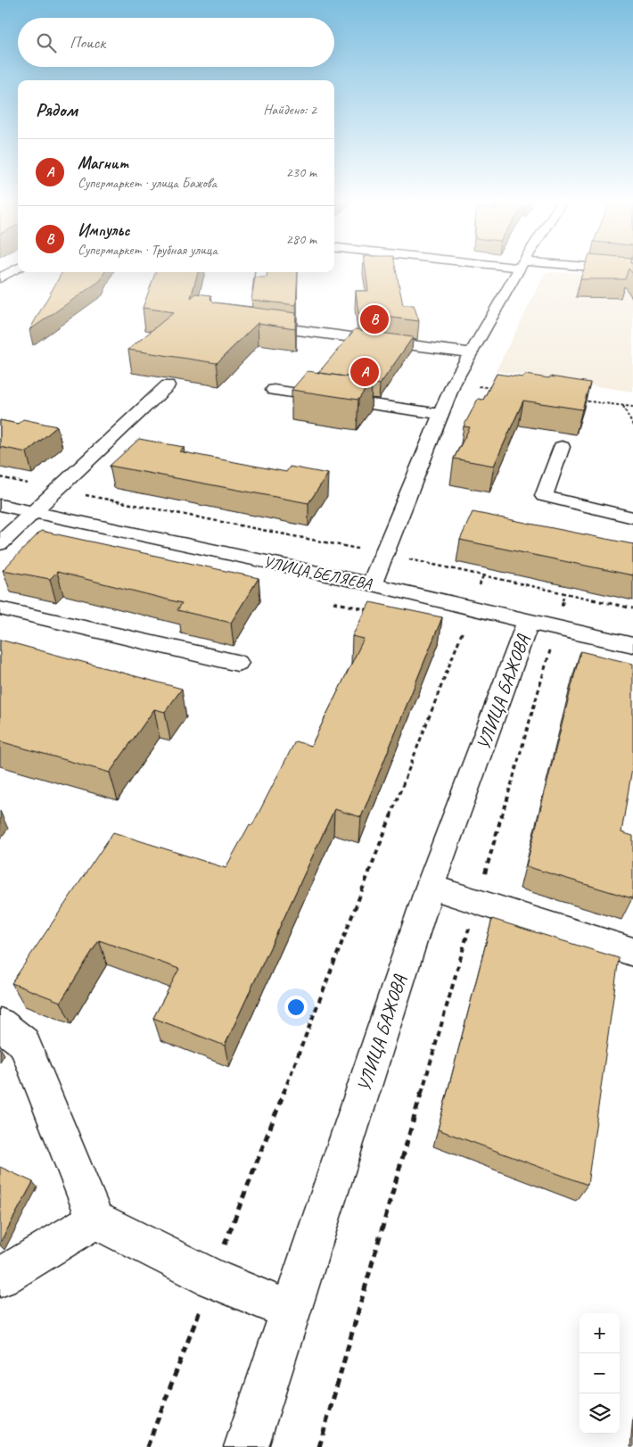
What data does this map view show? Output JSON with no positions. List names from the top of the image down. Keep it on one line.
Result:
{"streets":{"street":["УЛИЦА БЕЛЯЕВА","УЛИЦА БАЖОВА"]},"crossings":[["УЛИЦА БЕЛЯЕВА","УЛИЦА БАЖОВА"]],"page":{"search":"Поиск","heading":["Рядом","Найдено: 2"],"list":[{"mark":"A","name":"Магнит","note":"Супермаркет · улица Бажова","value":"230 m"},{"mark":"B","name":"Импульс","note":"Супермаркет · Трубная улица","value":"280 m"}],"pins":["B","A"],"map_buttons":["+","−"]}}
